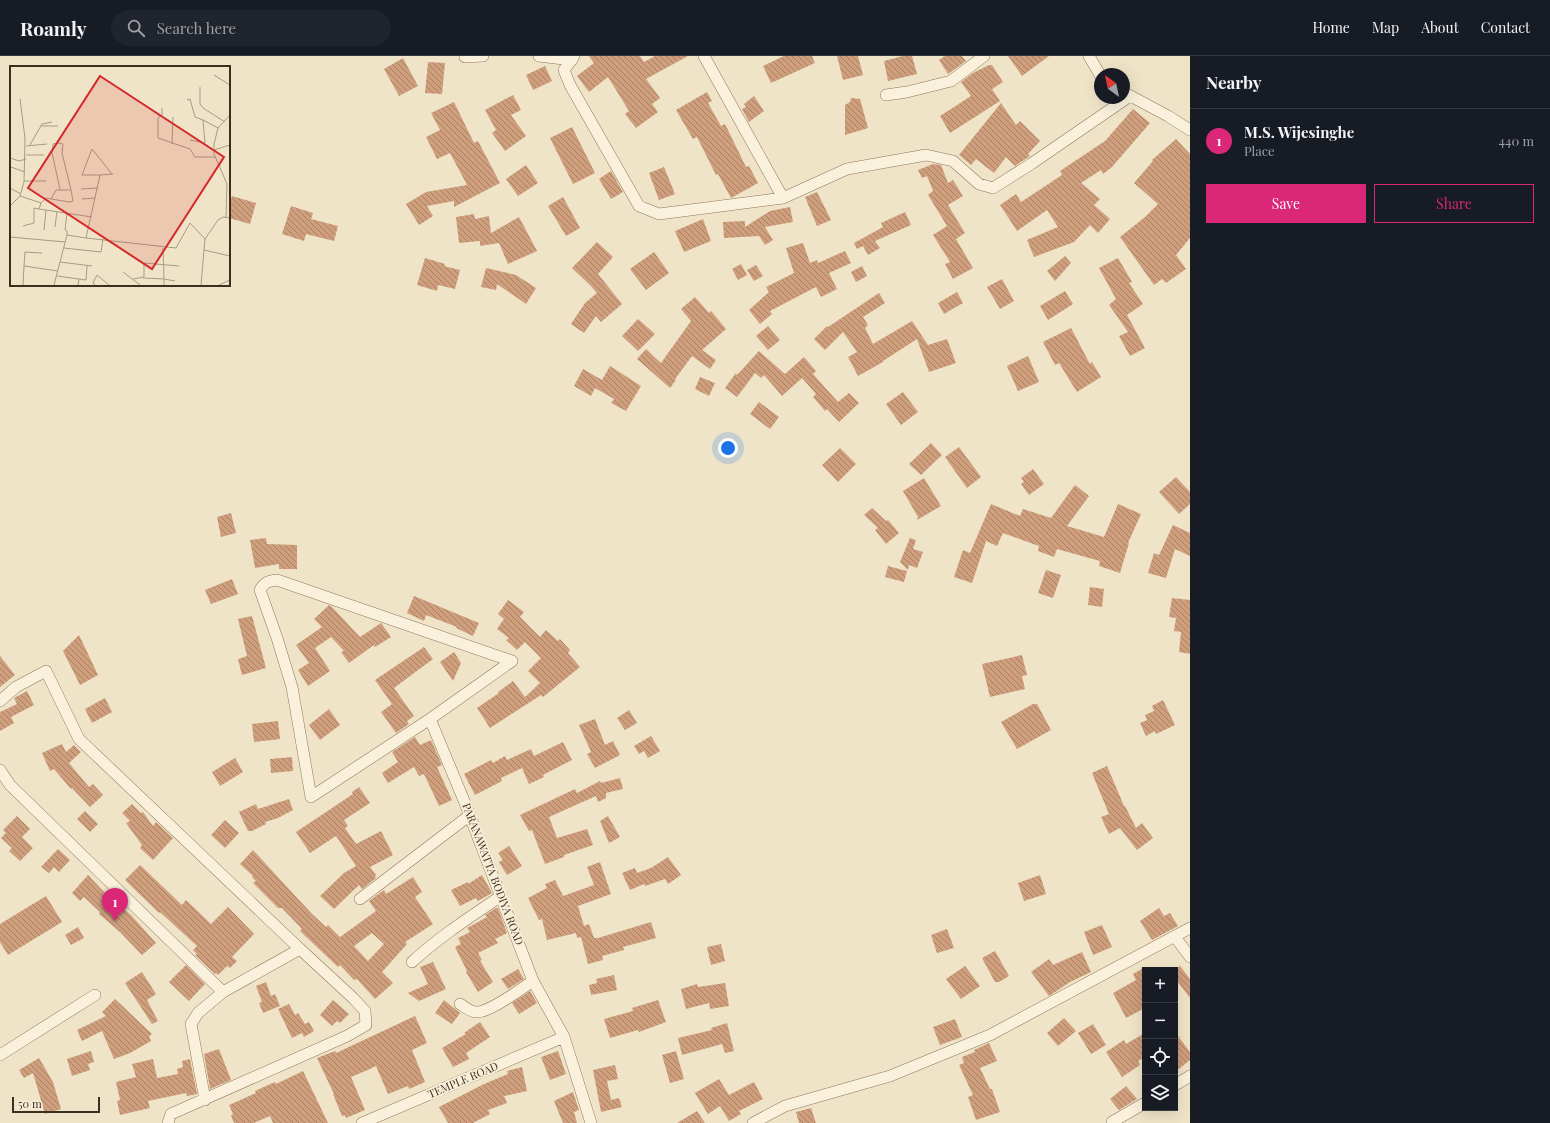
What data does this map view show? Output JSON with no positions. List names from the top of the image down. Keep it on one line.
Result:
{"streets":{"street":["PARANAWATTA BODIYA ROAD","TEMPLE ROAD"]},"crossings":[["PARANAWATTA BODIYA ROAD","TEMPLE ROAD"]],"scale_bar":"50 m","north":"top left","page":{"header":"Roamly","search":"Search here","nav":["Home","Map","About","Contact"],"heading":"Nearby","list":[{"mark":"1","name":"M.S. Wijesinghe","note":"Place","value":"440 m"}],"buttons":["Save","Share"],"pins":"1","map_buttons":["+","−"],"scale":"50 m"}}
